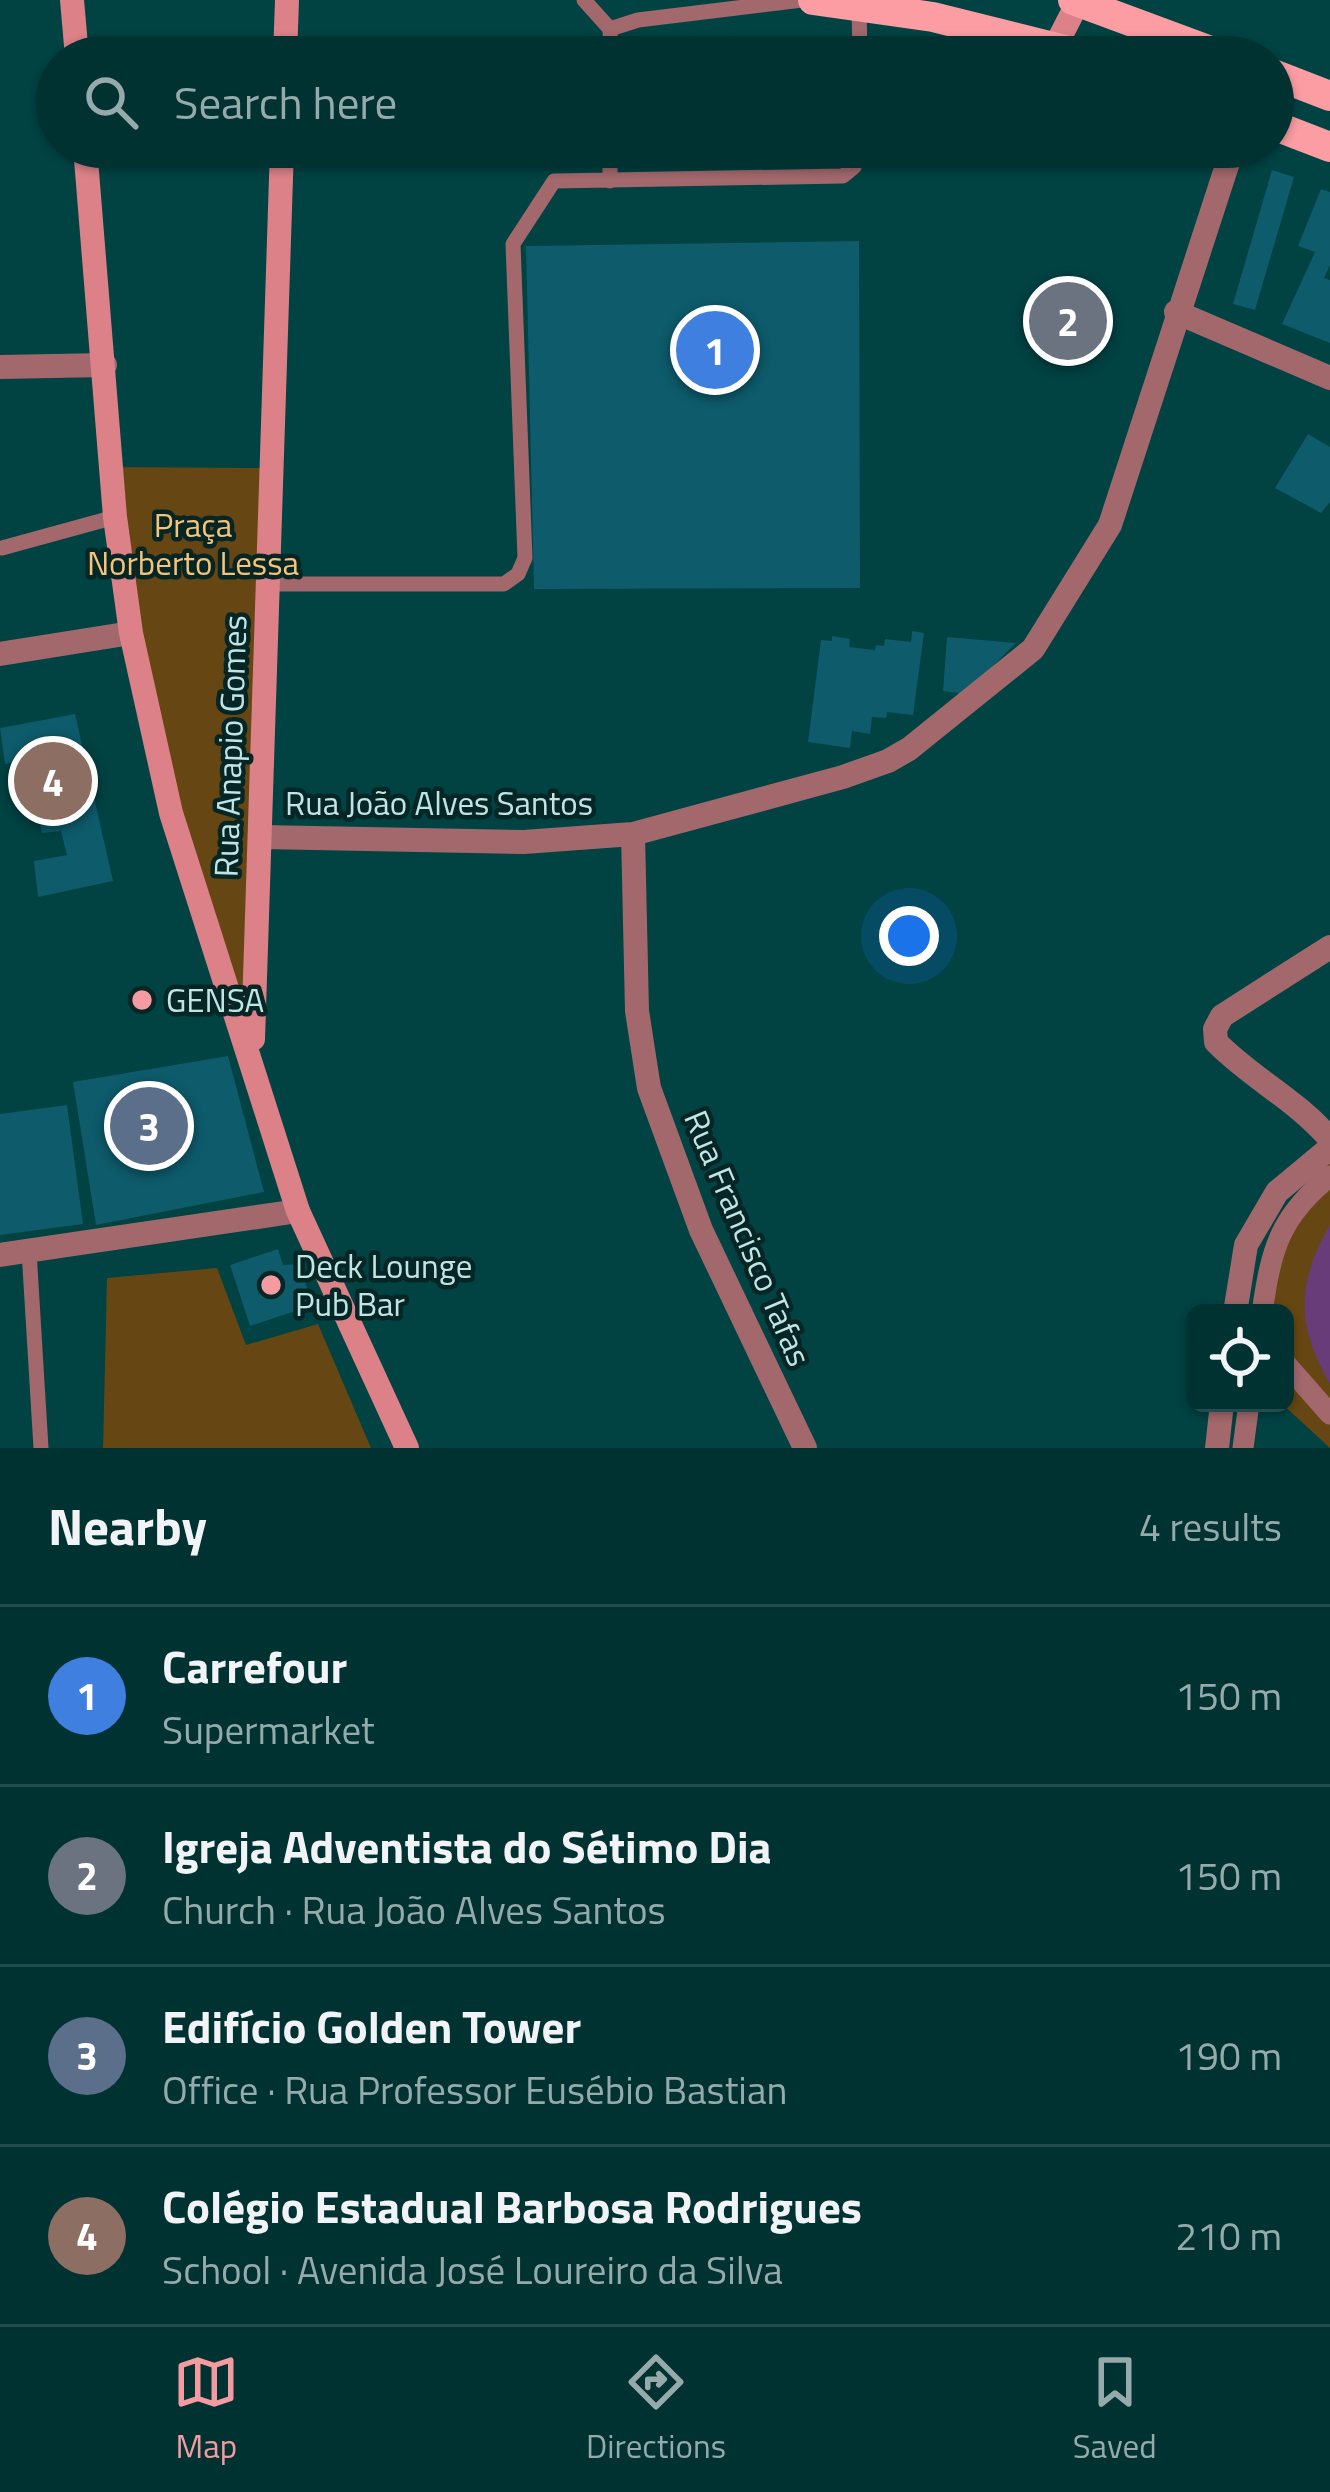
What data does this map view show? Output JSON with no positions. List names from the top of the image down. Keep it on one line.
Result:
{"streets":{"main road":["Rua Anapio Gomes"],"street":["Rua João Alves Santos","Rua Francisco Tafas"]},"crossings":[["Rua Anapio Gomes","Rua João Alves Santos"],["Rua João Alves Santos","Rua Francisco Tafas"]],"parks":["Praça Norberto Lessa"],"places":["GENSA","Deck Lounge Pub Bar"],"page":{"search":"Search here","pins":["2","1","4","3"],"heading":["Nearby","4 results"],"list":[{"mark":"1","name":"Carrefour","note":"Supermarket","value":"150 m"},{"mark":"2","name":"Igreja Adventista do Sétimo Dia","note":"Church · Rua João Alves Santos","value":"150 m"},{"mark":"3","name":"Edifício Golden Tower","note":"Office · Rua Professor Eusébio Bastian","value":"190 m"},{"mark":"4","name":"Colégio Estadual Barbosa Rodrigues","note":"School · Avenida José Loureiro da Silva","value":"210 m"}],"nav":["Map","Directions","Saved"]}}
